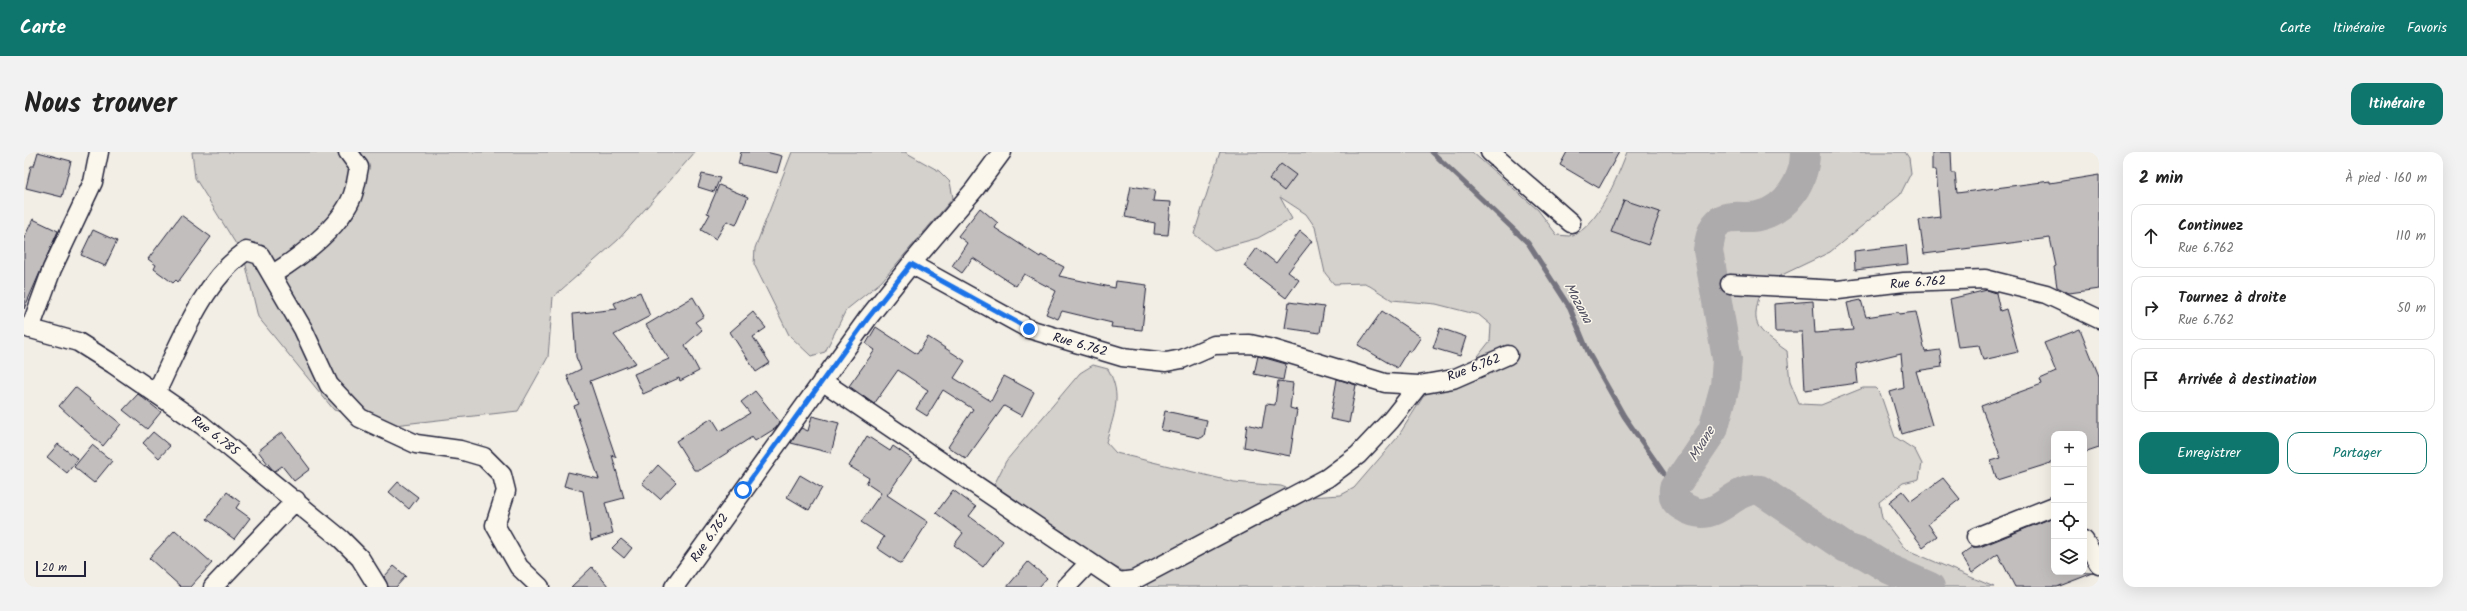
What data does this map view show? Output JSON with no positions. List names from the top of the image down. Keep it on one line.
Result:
{"streets":{"street":["Rue 6.762","Rue 6.785"]},"water":["Mozana","Mvane"],"scale_bar":"20 m","page":{"header":"Carte","nav":["Carte","Itinéraire","Favoris"],"title":"Nous trouver","buttons":["Itinéraire",["Enregistrer","Partager"]],"heading":["2 min","À pied · 160 m"],"list":[["Continuez","Rue 6.762","110 m"],["Tournez à droite","Rue 6.762","50 m"],"Arrivée à destination"],"map_buttons":["+","−"],"scale":"20 m"}}
